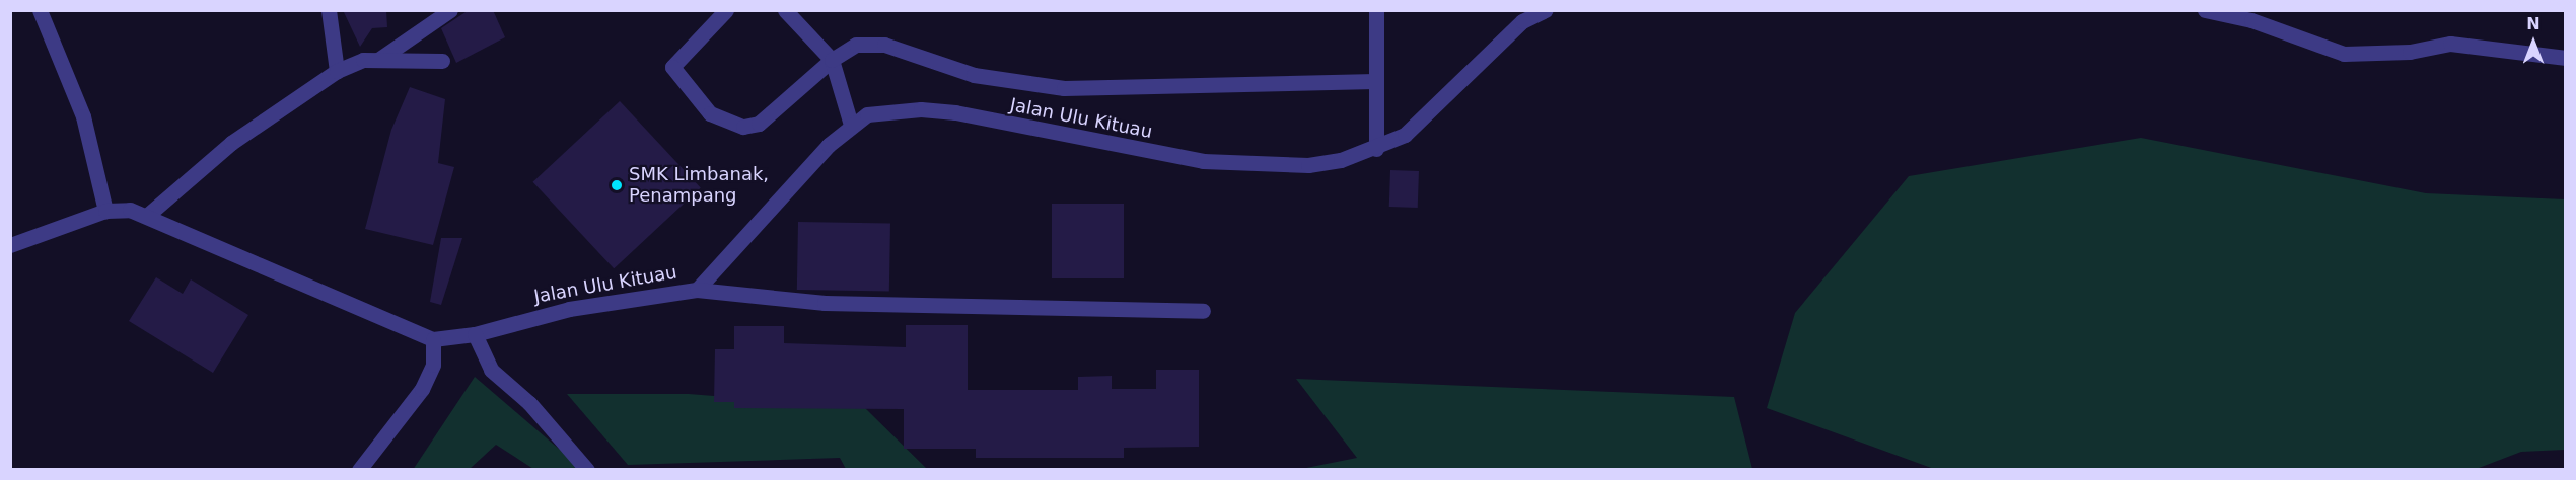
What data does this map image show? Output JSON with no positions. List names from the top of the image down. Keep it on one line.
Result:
{"streets":{"street":["Jalan Ulu Kituau"]},"places":["SMK Limbanak, Penampang"],"north":"top"}
